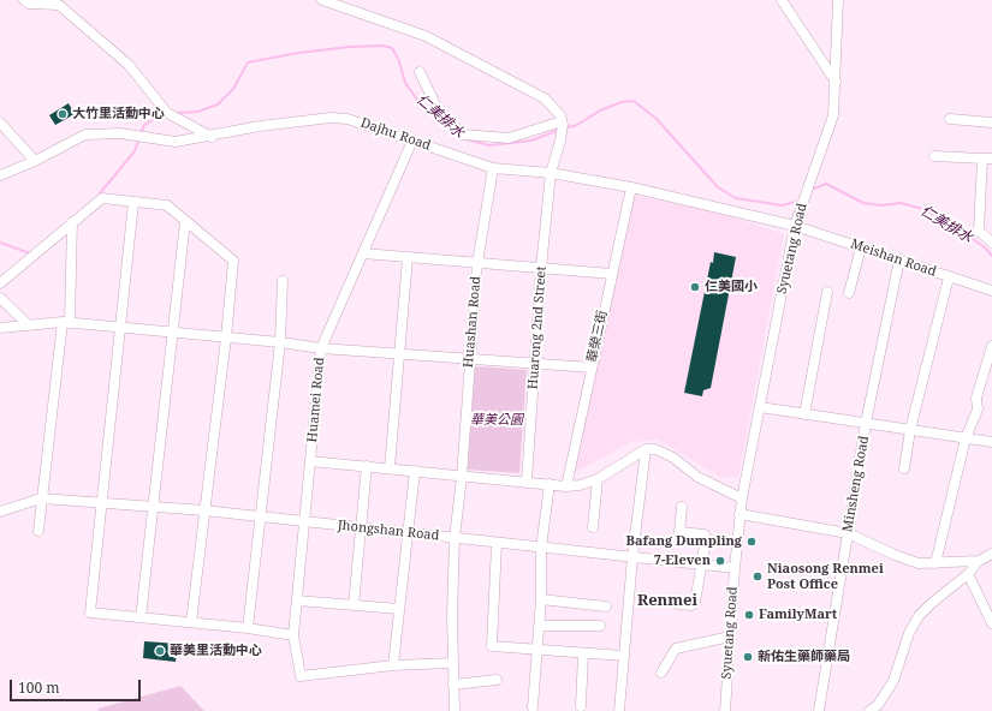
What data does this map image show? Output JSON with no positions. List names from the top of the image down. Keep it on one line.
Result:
{"streets":{"street":["Dajhu Road","Syuetang Road","Meishan Road","Huashan Road","Huarong 2nd Street","華榮三街","Huamei Road","Minsheng Road","Jhongshan Road"]},"crossings":[["Dajhu Road","Syuetang Road"],["Dajhu Road","Meishan Road"],["Dajhu Road","Huashan Road"],["Dajhu Road","Huarong 2nd Street"],["Dajhu Road","華榮三街"],["Dajhu Road","Huamei Road"],["Syuetang Road","Meishan Road"],["Syuetang Road","Jhongshan Road"],["Meishan Road","Minsheng Road"],["Huashan Road","Jhongshan Road"],["Huamei Road","Jhongshan Road"]],"districts":["Renmei"],"water":["仁美排水"],"parks":["華美公園"],"places":["大竹里活動中心","仁美國小","Bafang Dumpling","7-Eleven","Niaosong Renmei Post Office","FamilyMart","華美里活動中心","新佑生藥師藥局"],"scale_bar":"100 m"}
